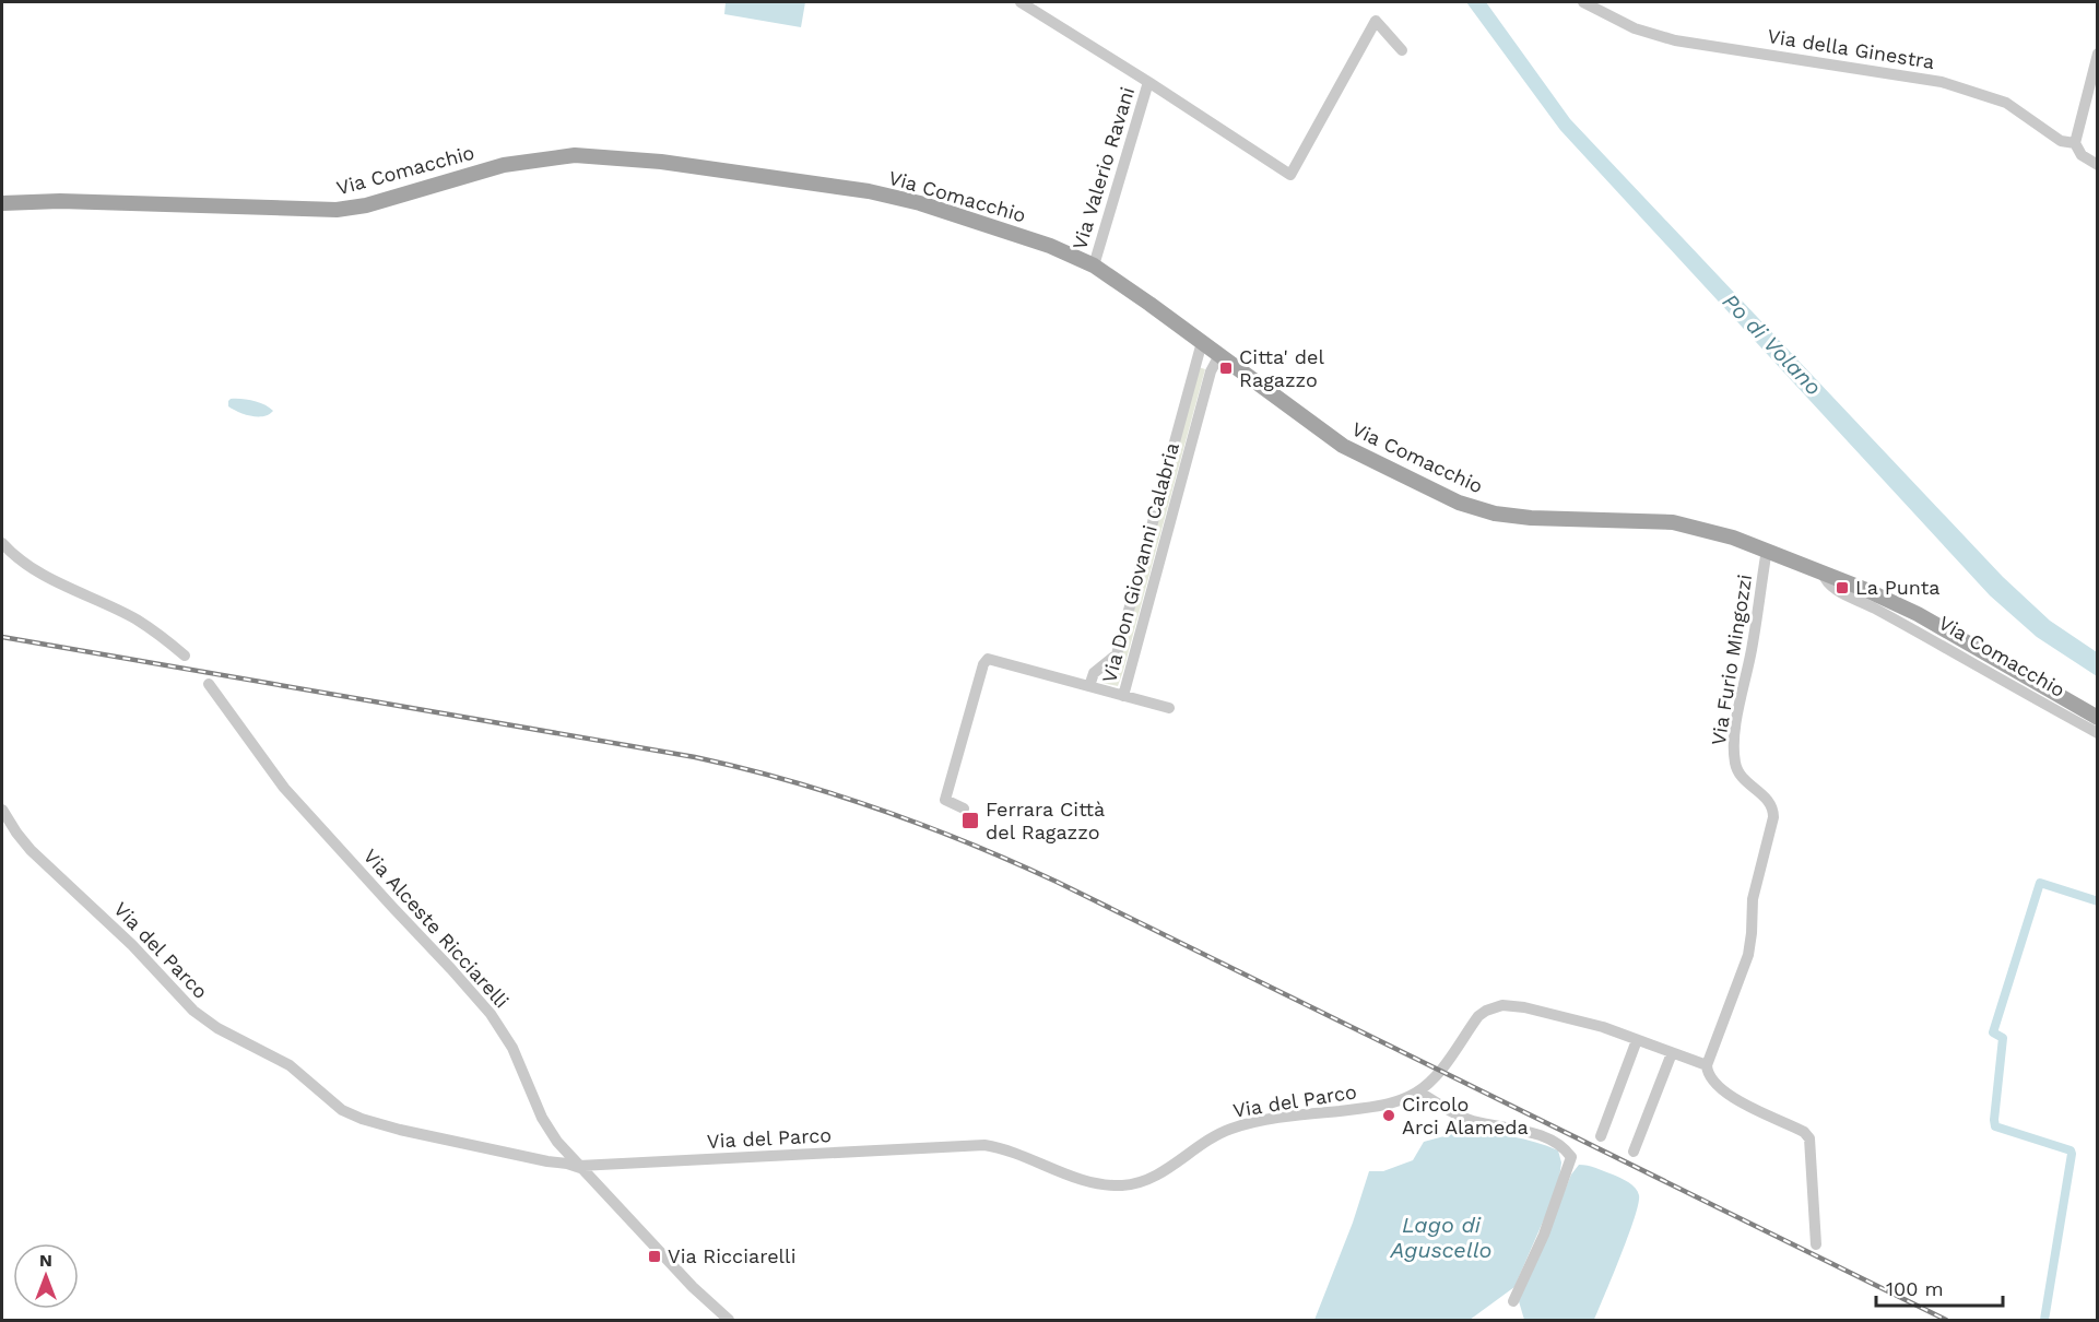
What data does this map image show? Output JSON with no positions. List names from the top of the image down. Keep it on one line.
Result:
{"streets":{"main road":["Via Comacchio"],"street":["Via della Ginestra","Via Valerio Ravani","Via Don Giovanni Calabria","Via Furio Mingozzi","Via Alceste Ricciarelli","Via del Parco"]},"crossings":[["Via Valerio Ravani","Via Comacchio"],["Via Comacchio","Via Don Giovanni Calabria"],["Via Comacchio","Via Furio Mingozzi"],["Via Furio Mingozzi","Via del Parco"],["Via Alceste Ricciarelli","Via del Parco"]],"water":["Po di Volano","Lago di Aguscello"],"places":{"transit":["Citta' del Ragazzo","La Punta","Ferrara Città del Ragazzo","Via Ricciarelli"],"other":["Circolo Arci Alameda"]},"scale_bar":"100 m","north":"top"}
